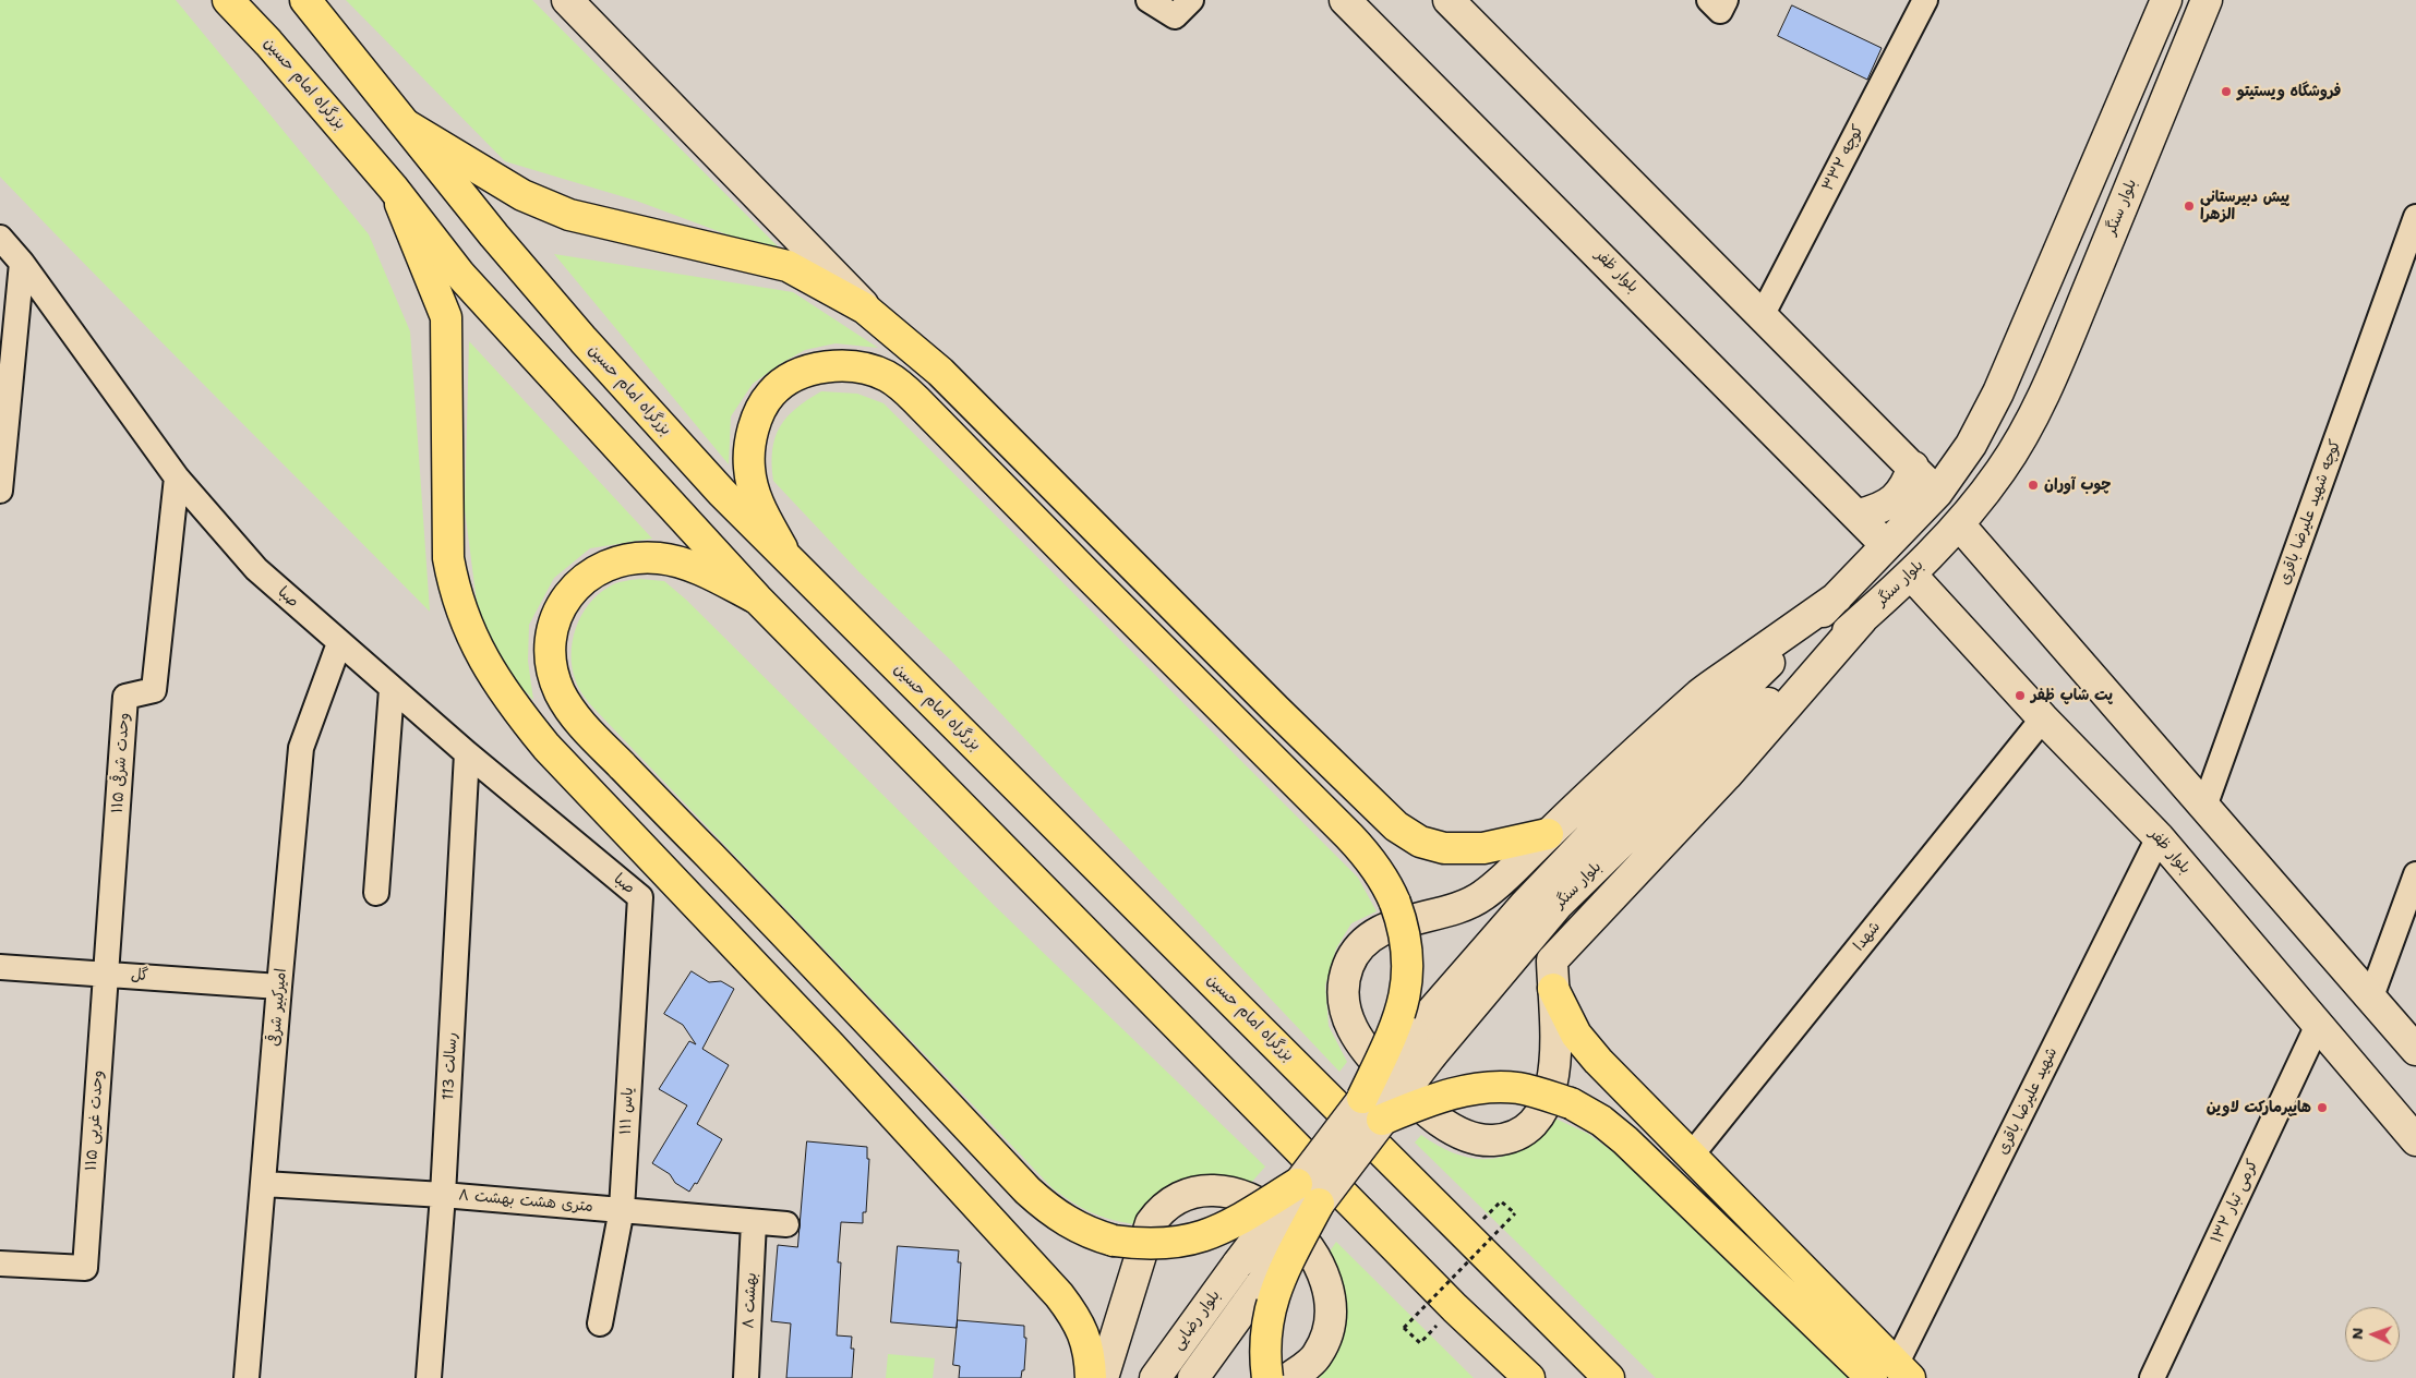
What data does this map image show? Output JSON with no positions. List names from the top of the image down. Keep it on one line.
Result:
{"streets":{"main road":["بزرگراه امام حسین","بلوار سنگر","بلوار ظفر","بلوار رضایی"],"street":["کوچه ۳۳۲","کوچه شهید علیرضا باقری","صبا","۱۱۵ وحدت شرقی","شهدا","گل","امیرکبیر شرقی","رسالت 113","شهید علیرضا باقری","یاس ۱۱۱","۱۱۵ وحدت غربی","۸ متری هشت بهشت","کرمی تبار ۱۳۲","۸ بهشت"]},"crossings":[["بلوار سنگر","بلوار ظفر"],["بلوار سنگر","بلوار رضایی"],["بلوار ظفر","شهدا"],["بلوار ظفر","شهید علیرضا باقری"],["بلوار ظفر","کرمی تبار ۱۳۲"],["صبا","۱۱۵ وحدت شرقی"],["صبا","امیرکبیر شرقی"],["صبا","رسالت 113"],["صبا","یاس ۱۱۱"],["۱۱۵ وحدت شرقی","گل"],["۱۱۵ وحدت شرقی","۱۱۵ وحدت غربی"],["گل","امیرکبیر شرقی"],["گل","۱۱۵ وحدت غربی"],["امیرکبیر شرقی","۸ متری هشت بهشت"],["رسالت 113","۸ متری هشت بهشت"],["یاس ۱۱۱","۸ متری هشت بهشت"],["۸ متری هشت بهشت","۸ بهشت"]],"places":["فروشگاه ویستیتو","پیش دبیرستانی الزهرا","چوب آوران","پت شاپ ظفر","هایپرمارکت لاوین"],"north":"left"}
